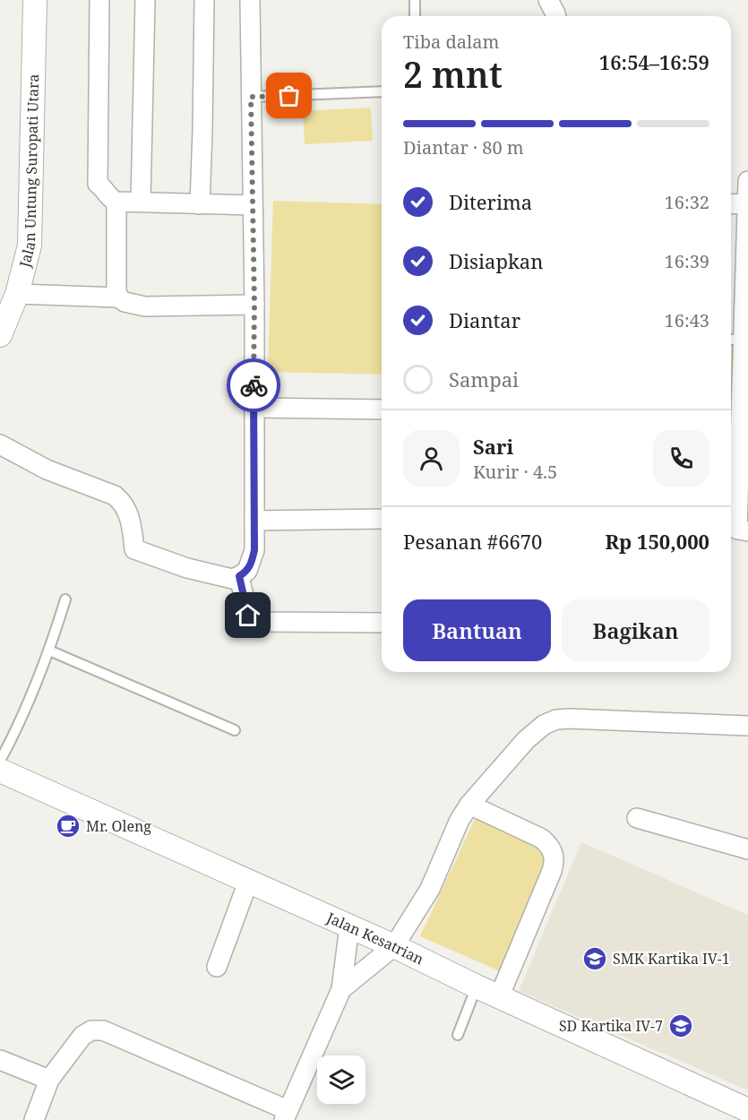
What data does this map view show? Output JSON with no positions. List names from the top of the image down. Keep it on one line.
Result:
{"streets":{"street":["Jalan Untung Suropati Utara","Jalan Kesatrian"]},"places":{"cafe":["Mr. Oleng"],"school or university":["SMK Kartika IV-1","SD Kartika IV-7"]},"page":{"heading":["2 mnt","Tiba dalam","16:54–16:59"],"panel":["Sari","Kurir · 4.5","Pesanan #6670","Rp 150,000"],"bar":"Diantar · 80 m","list":[["Diterima","16:32"],["Disiapkan","16:39"],["Diantar","16:43"],"Sampai"],"buttons":["Bantuan","Bagikan"]}}
